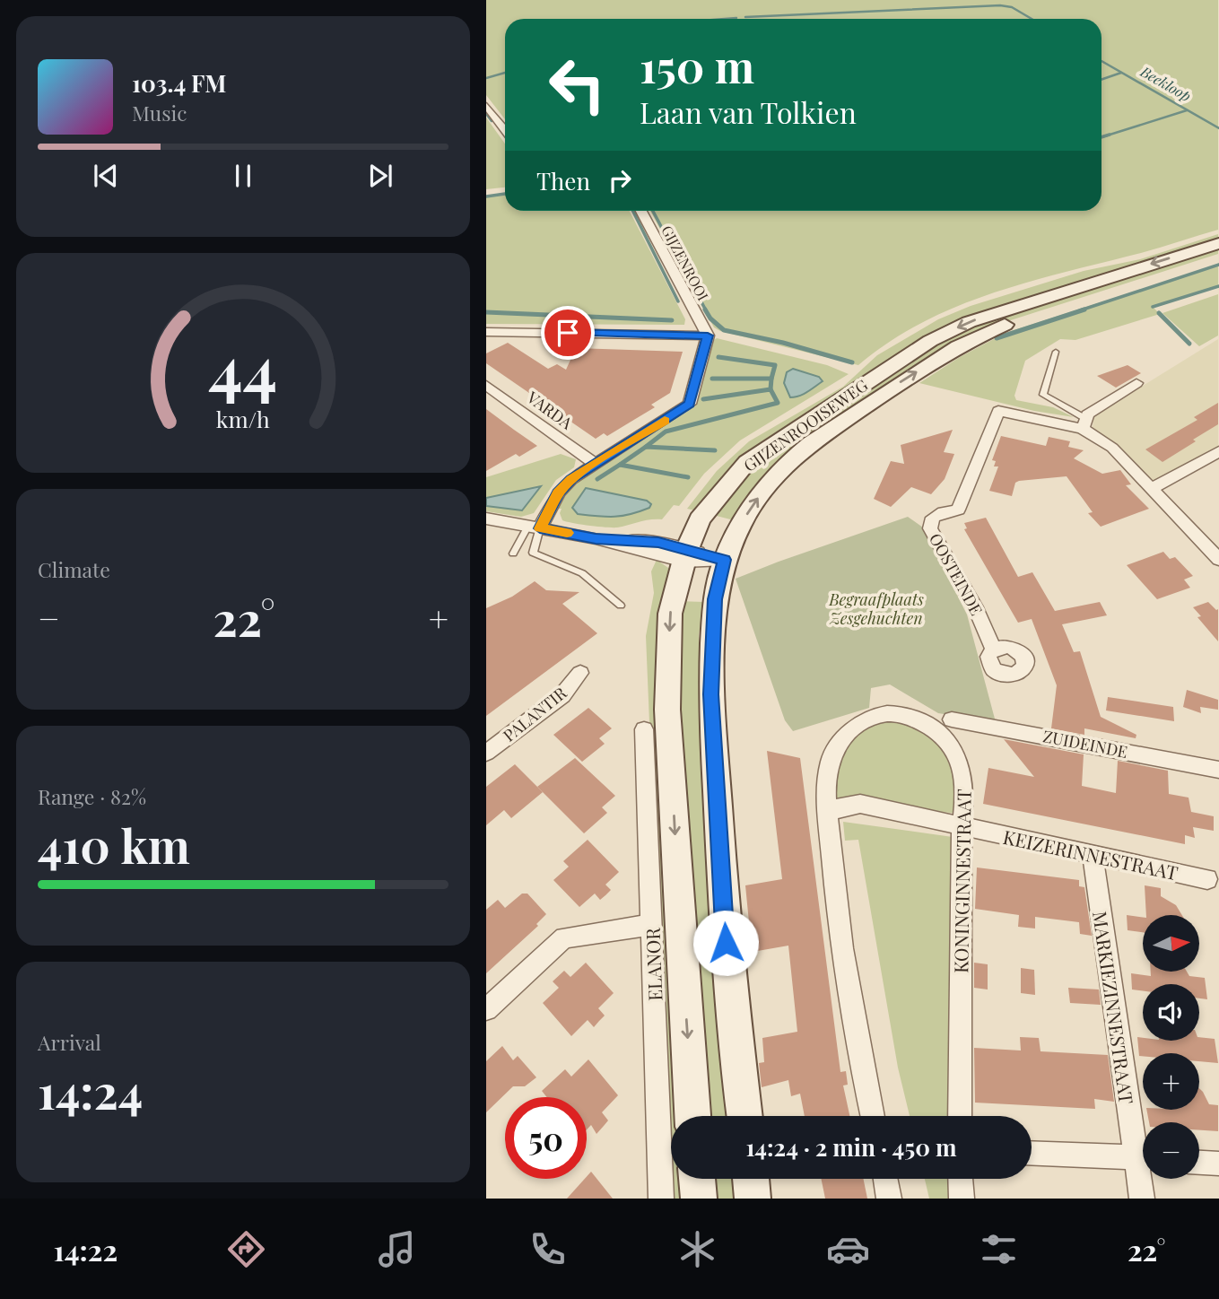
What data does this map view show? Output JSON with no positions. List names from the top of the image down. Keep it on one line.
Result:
{"streets":{"main road":["GIJZENROOISEWEG"],"street":["GIJZENROOI","VARDA","OOSTEINDE","PALANTIR","ZUIDEINDE","KEIZERINNESTRAAT","KONINGINNESTRAAT","ELANOR","MARKIEZINNESTRAAT"]},"crossings":[["KEIZERINNESTRAAT","KONINGINNESTRAAT"],["KEIZERINNESTRAAT","MARKIEZINNESTRAAT"]],"water":["Beekloop"],"parks":["Begraafplaats Zesgehuchten"],"north":"right","page":{"turn":["150 m","Laan van Tolkien"],"song":["103.4 FM","Music"],"then":"Then","tile":["Climate",["Range · 82%","410 km"],["Arrival","14:24"]],"heat":["−","22°","+"],"map_buttons":["+","−"],"limit":"50","trip":"14:24 · 2 min · 450 m","tabs":["14:22","22°"],"gauge":["44","km/h"]}}
